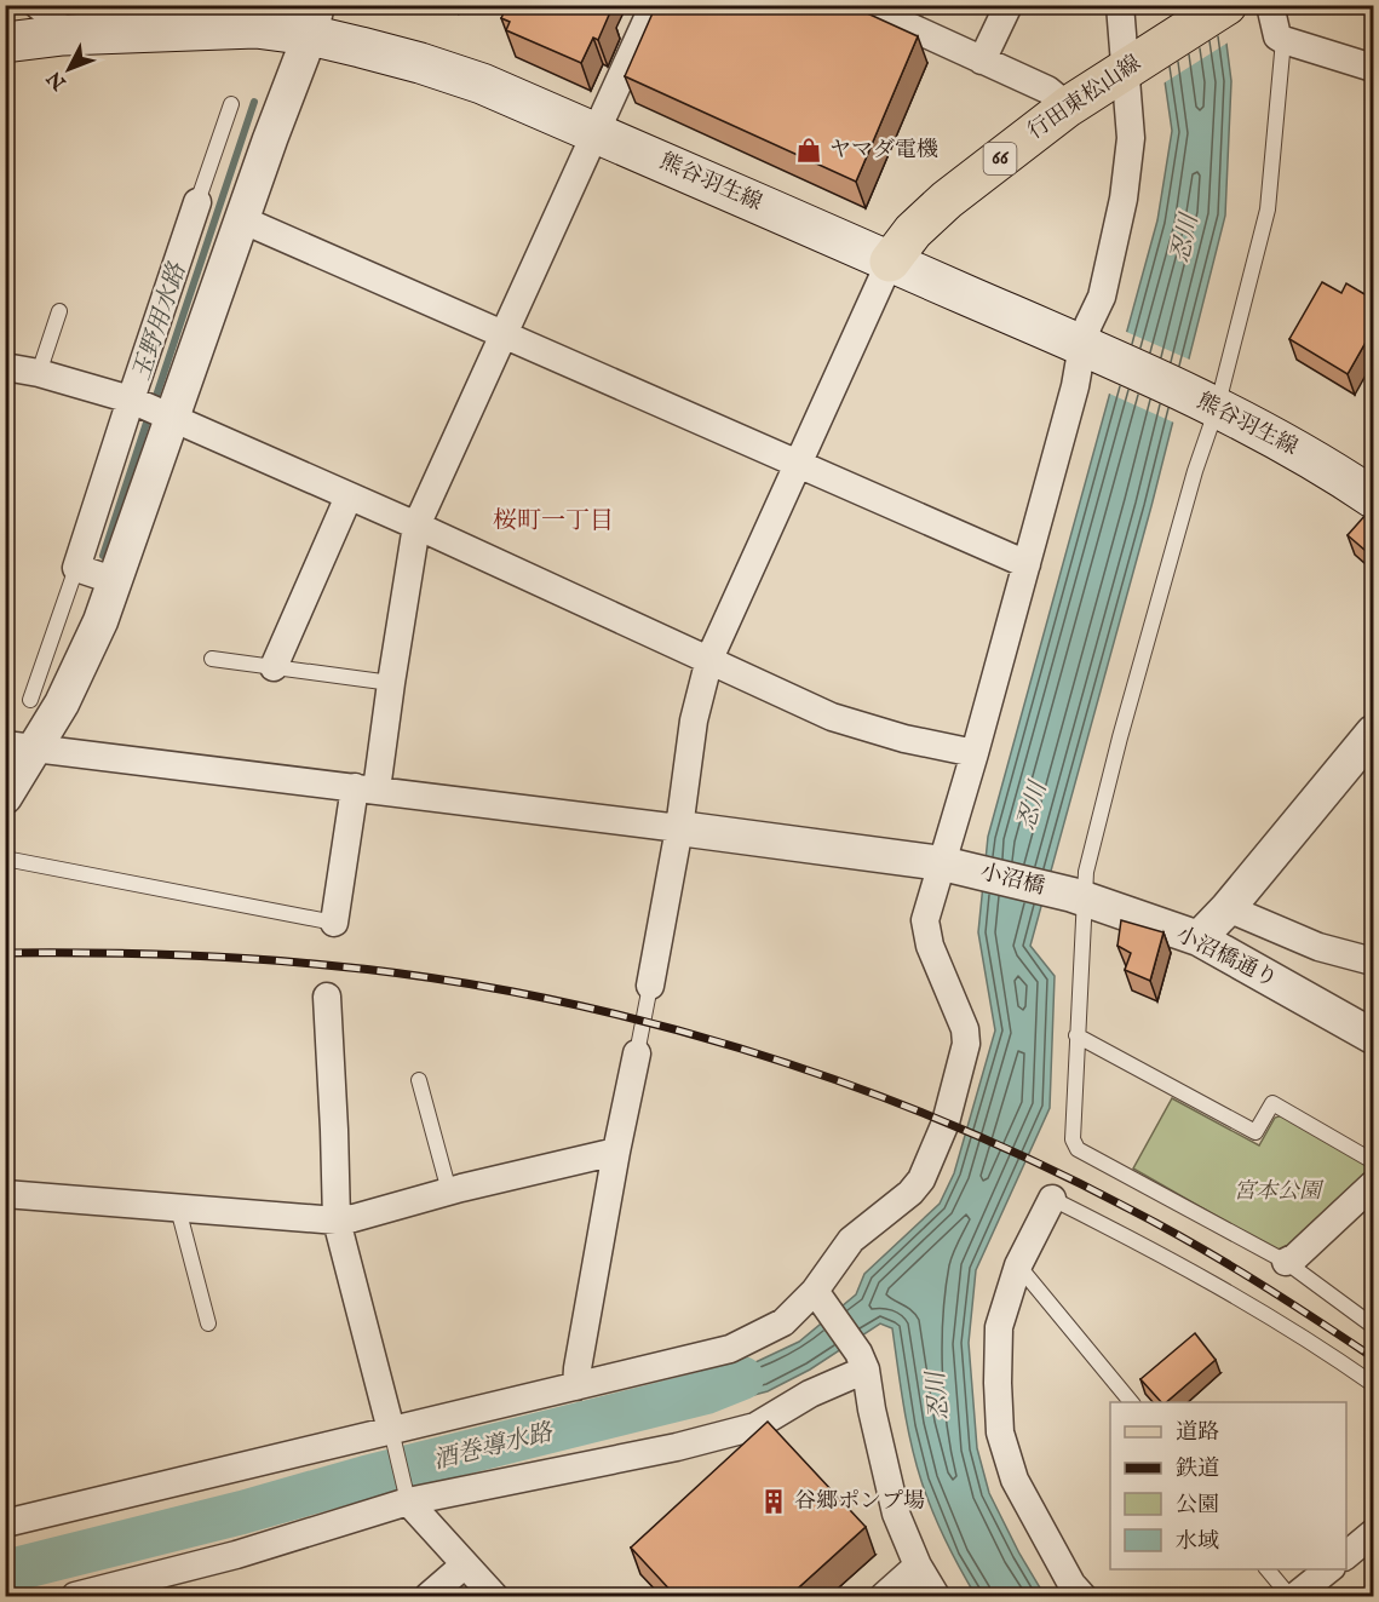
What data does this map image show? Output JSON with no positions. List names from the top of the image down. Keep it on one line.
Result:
{"streets":{"main road":["行田東松山線","66","熊谷羽生線"],"street":["小沼橋","小沼橋通り"]},"crossings":[["行田東松山線","熊谷羽生線"],["小沼橋","小沼橋通り"]],"districts":["桜町一丁目"],"water":["忍川","玉野用水路","酒巻導水路"],"parks":["宮本公園"],"places":{"shop":["ヤマダ電機"],"building":["谷郷ポンプ場"]},"legend":["道路","鉄道","公園","水域"],"north":"bottom left"}
